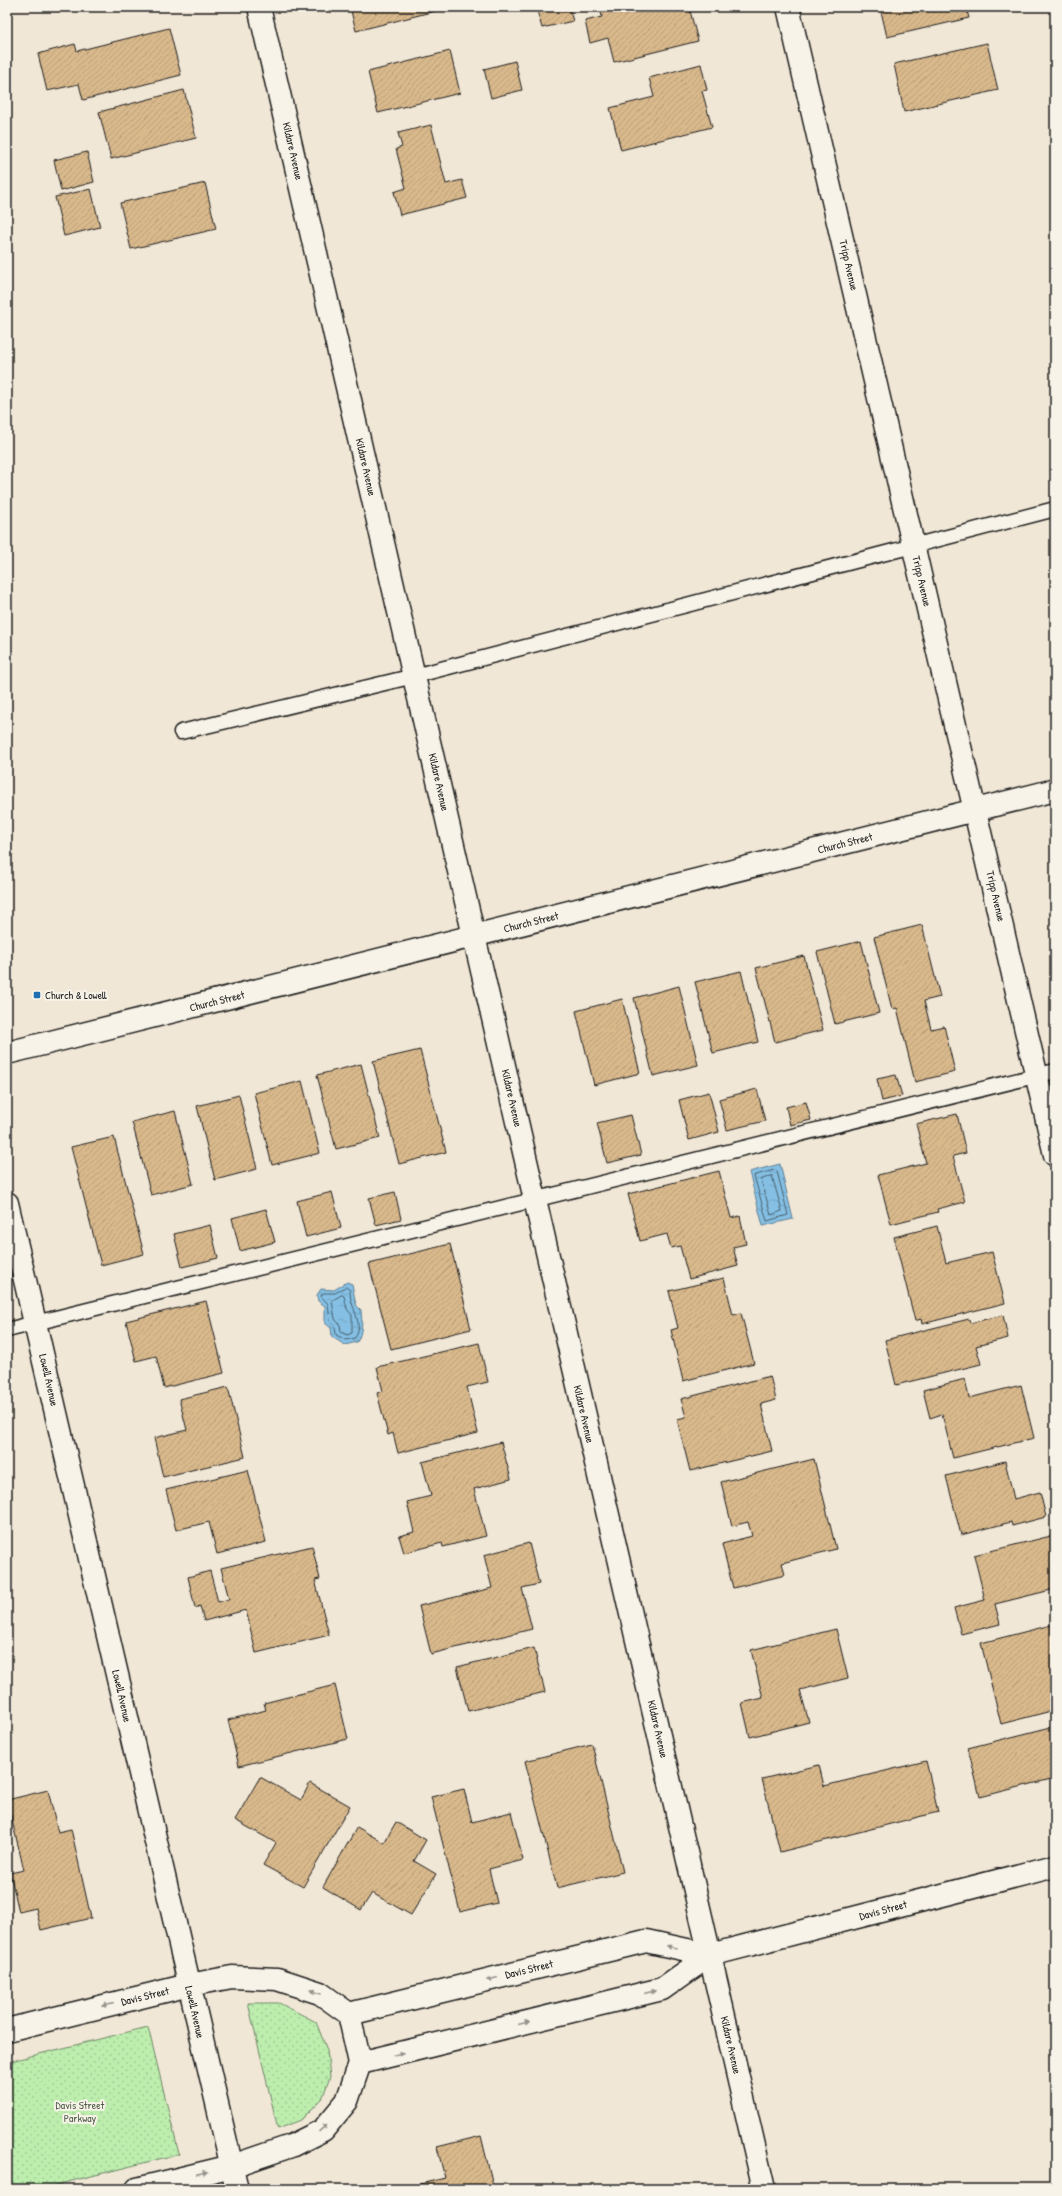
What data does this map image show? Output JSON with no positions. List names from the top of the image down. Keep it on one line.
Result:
{"streets":{"street":["Kildare Avenue","Tripp Avenue","Church Street","Lowell Avenue","Davis Street"]},"crossings":[["Kildare Avenue","Church Street"],["Kildare Avenue","Davis Street"],["Tripp Avenue","Church Street"],["Lowell Avenue","Davis Street"]],"parks":["Davis Street Parkway"],"places":{"transit":["Church & Lowell"]}}
